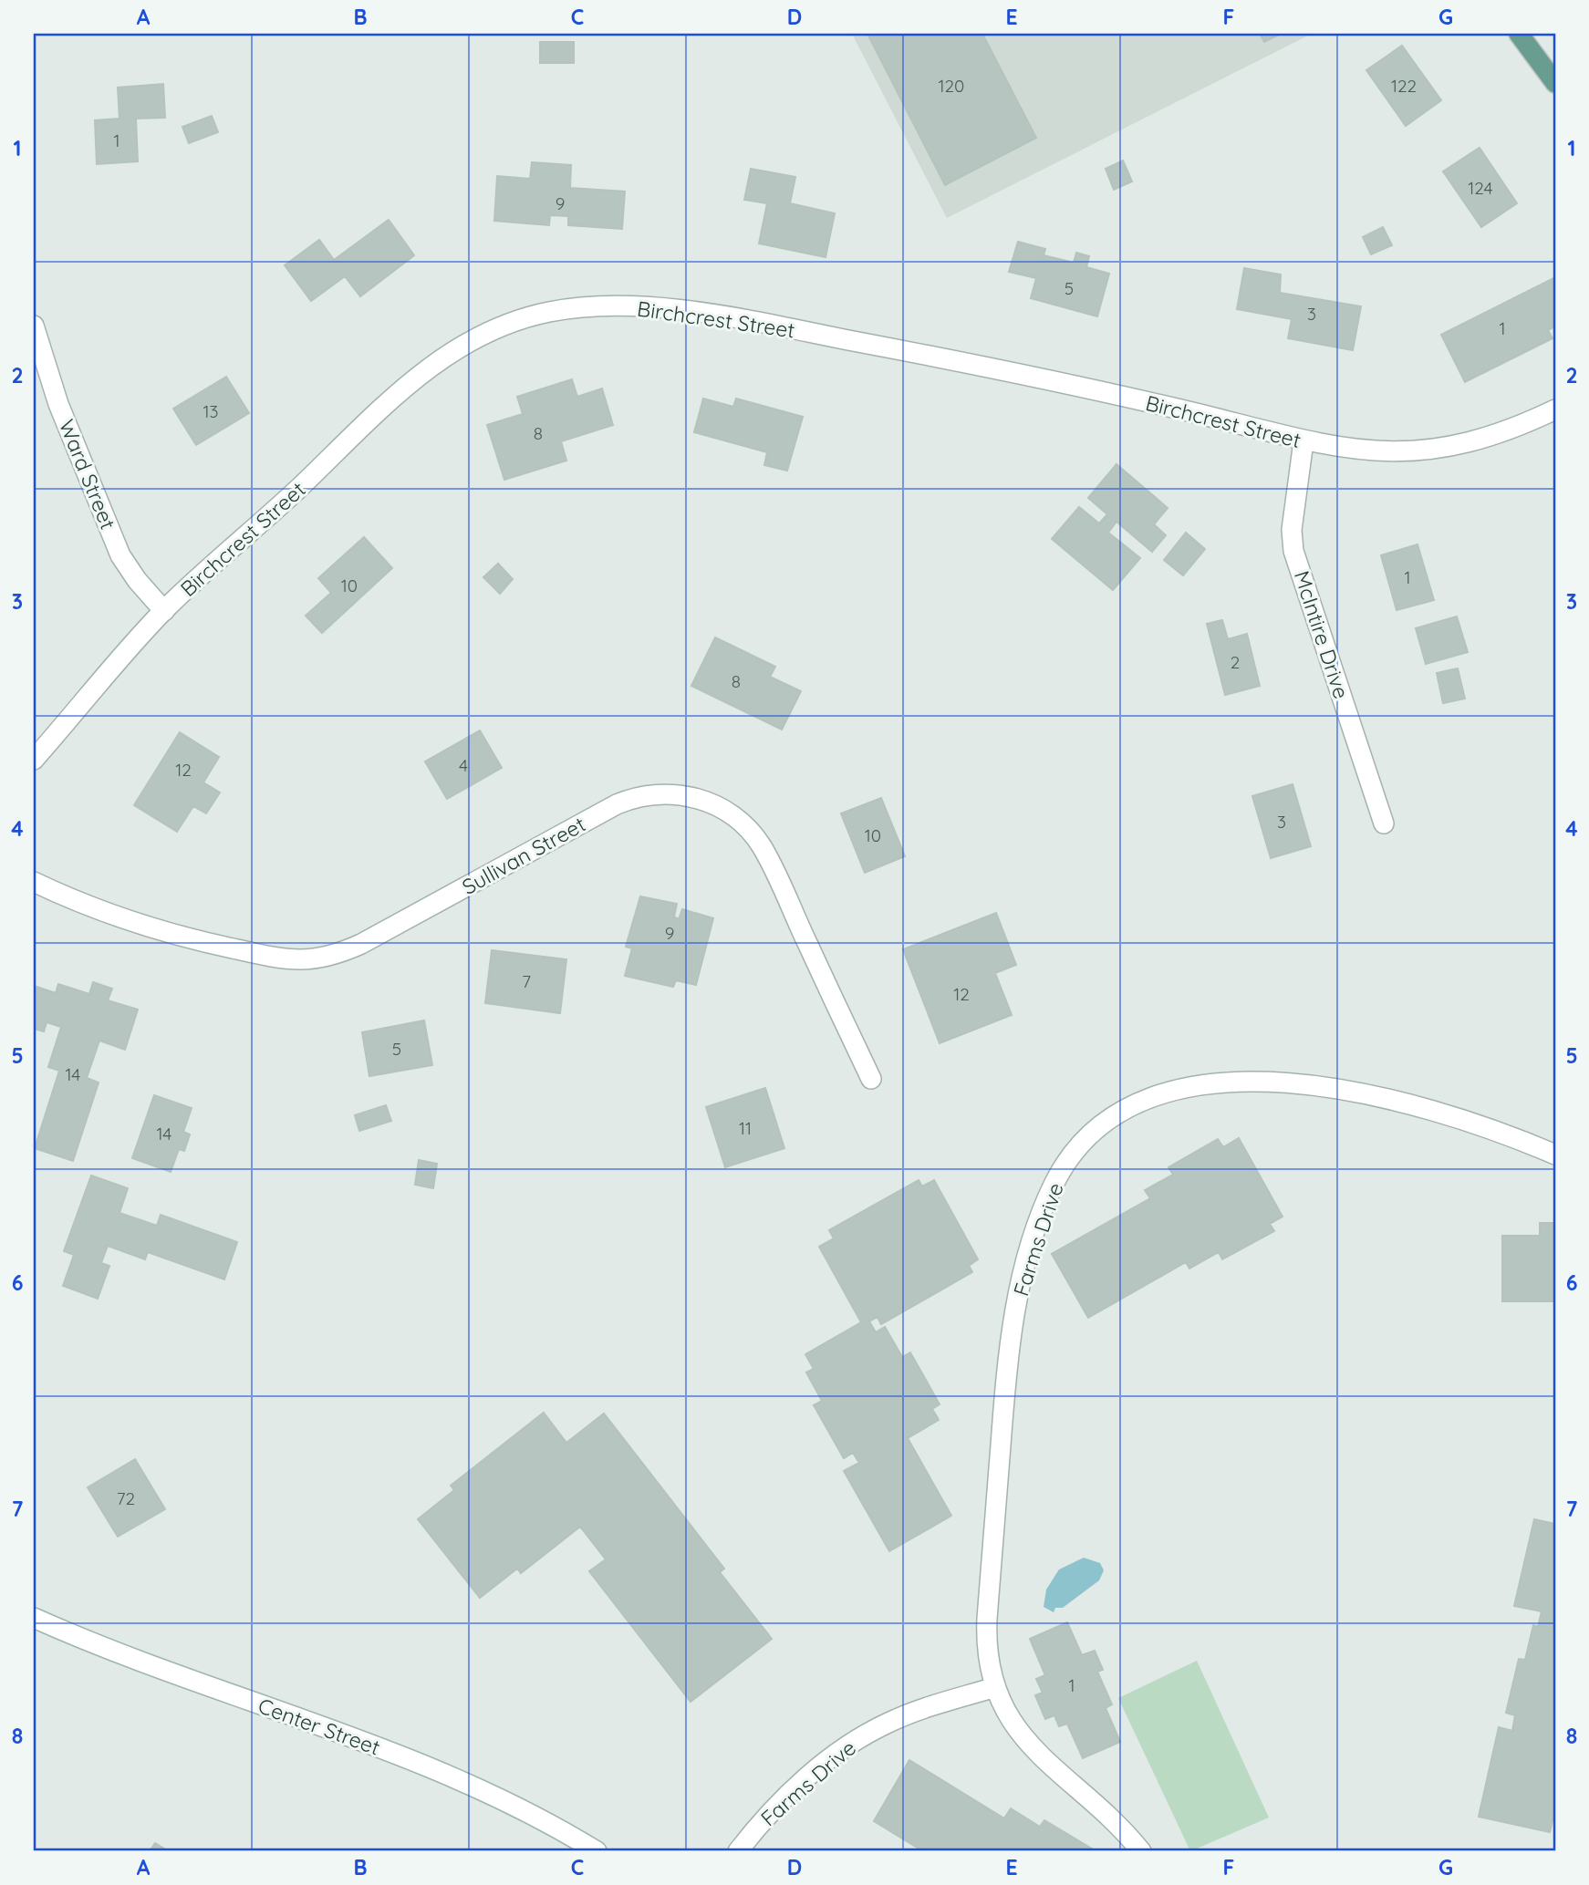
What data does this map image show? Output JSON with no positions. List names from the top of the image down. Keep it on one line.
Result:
{"streets":{"street":["Birchcrest Street","Ward Street","McIntire Drive","Sullivan Street","Farms Drive","Center Street"]},"crossings":[["Birchcrest Street","Ward Street"],["Birchcrest Street","McIntire Drive"]],"house_numbers":["120","122","1","124","9","5","3","1","13","8","1","10","2","8","4","12","3","10","9","7","12","5","14","11","14","72","1"],"grid":{"columns":["A","B","C","D","E","F","G"],"rows":["1","2","3","4","5","6","7","8"]}}
